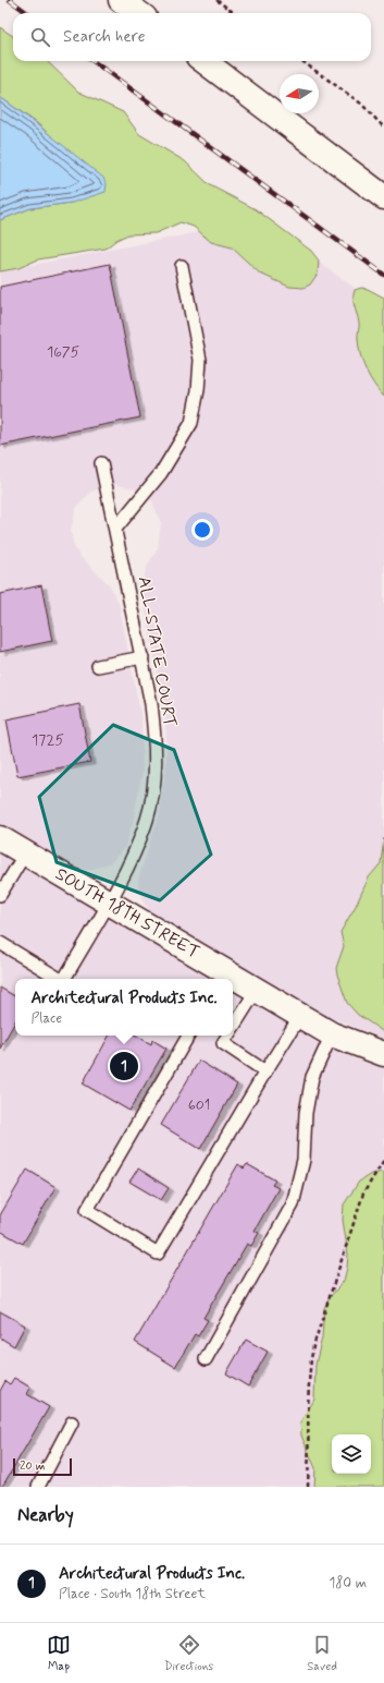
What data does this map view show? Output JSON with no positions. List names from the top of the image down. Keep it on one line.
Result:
{"streets":{"street":["SOUTH 18TH STREET"],"lane":["ALL-STATE COURT"]},"crossings":[["ALL-STATE COURT","SOUTH 18TH STREET"]],"house_numbers":["1675","1725","601"],"scale_bar":"20 m","north":"left","page":{"search":"Search here","popup":["Architectural Products Inc.","Place"],"pins":"1","scale":"20 m","heading":"Nearby","list":[{"mark":"1","name":"Architectural Products Inc.","note":"Place · South 18th Street","value":"180 m"}],"nav":["Map","Directions","Saved"]}}
